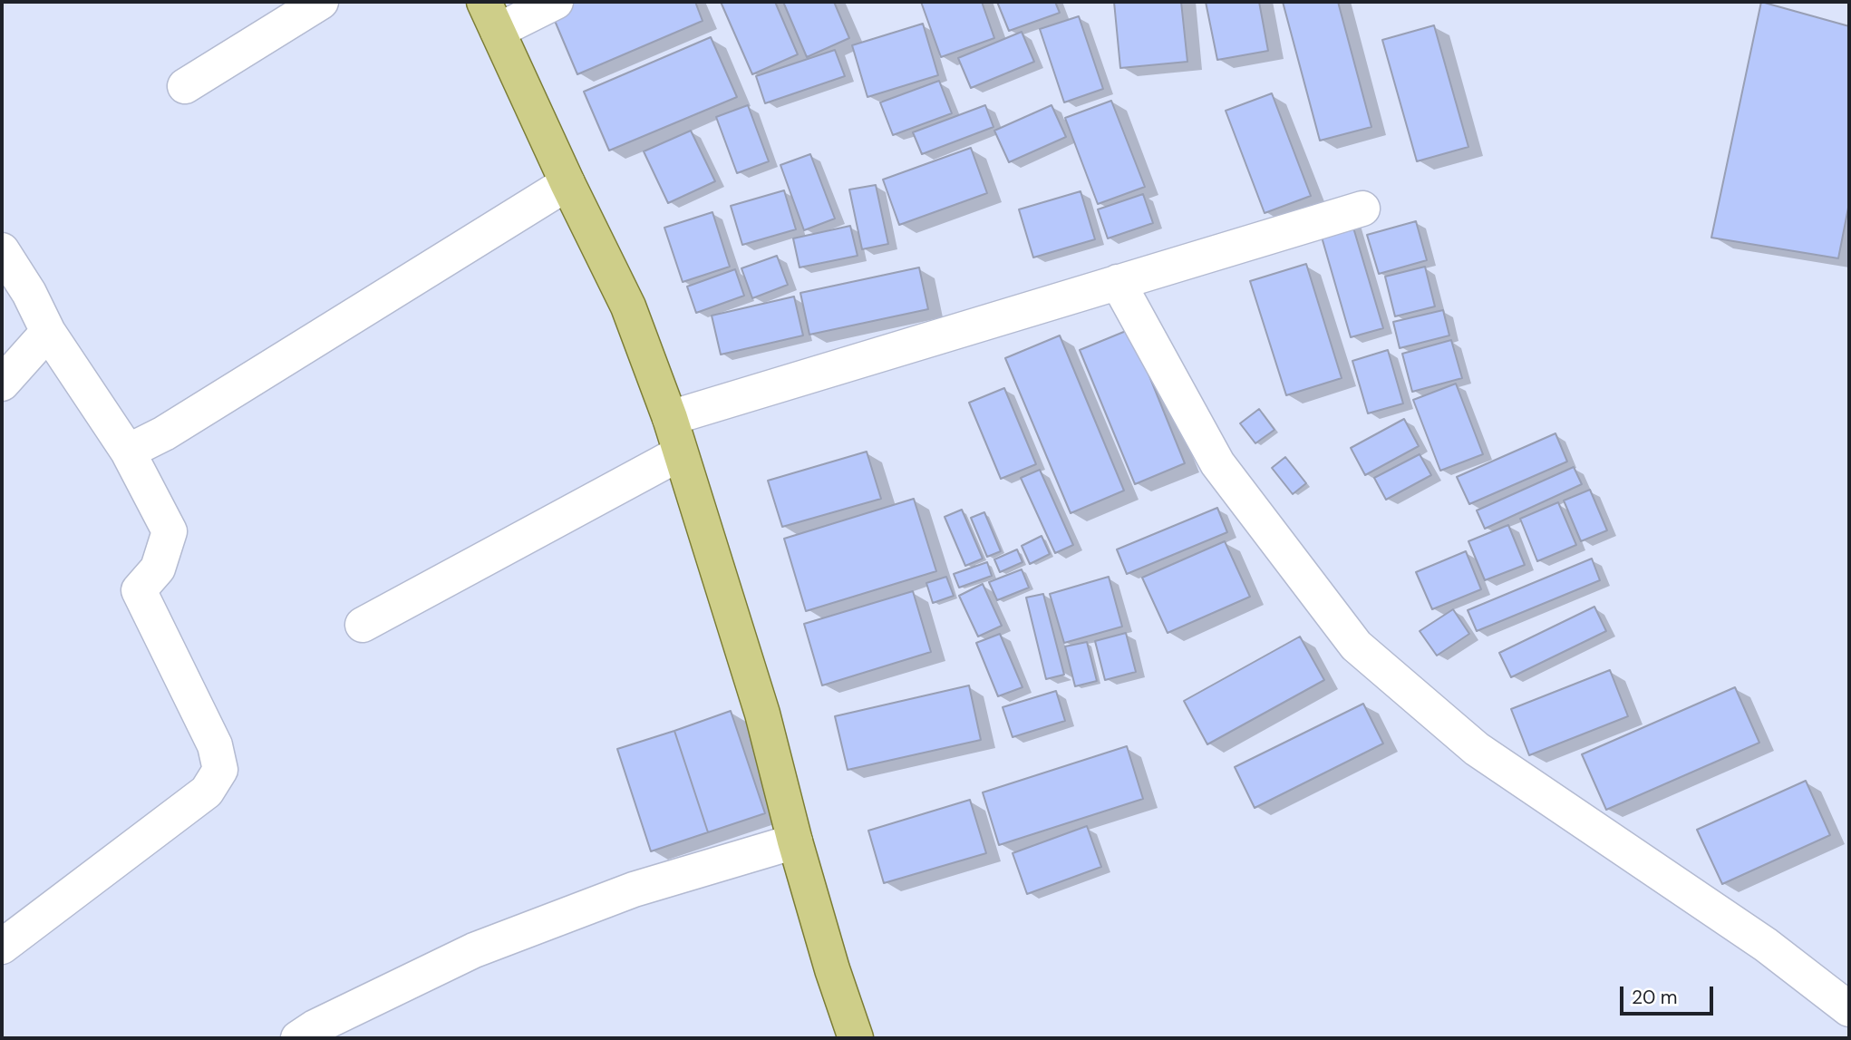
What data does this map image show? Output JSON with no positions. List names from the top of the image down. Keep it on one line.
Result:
{"scale_bar":"20 m"}
